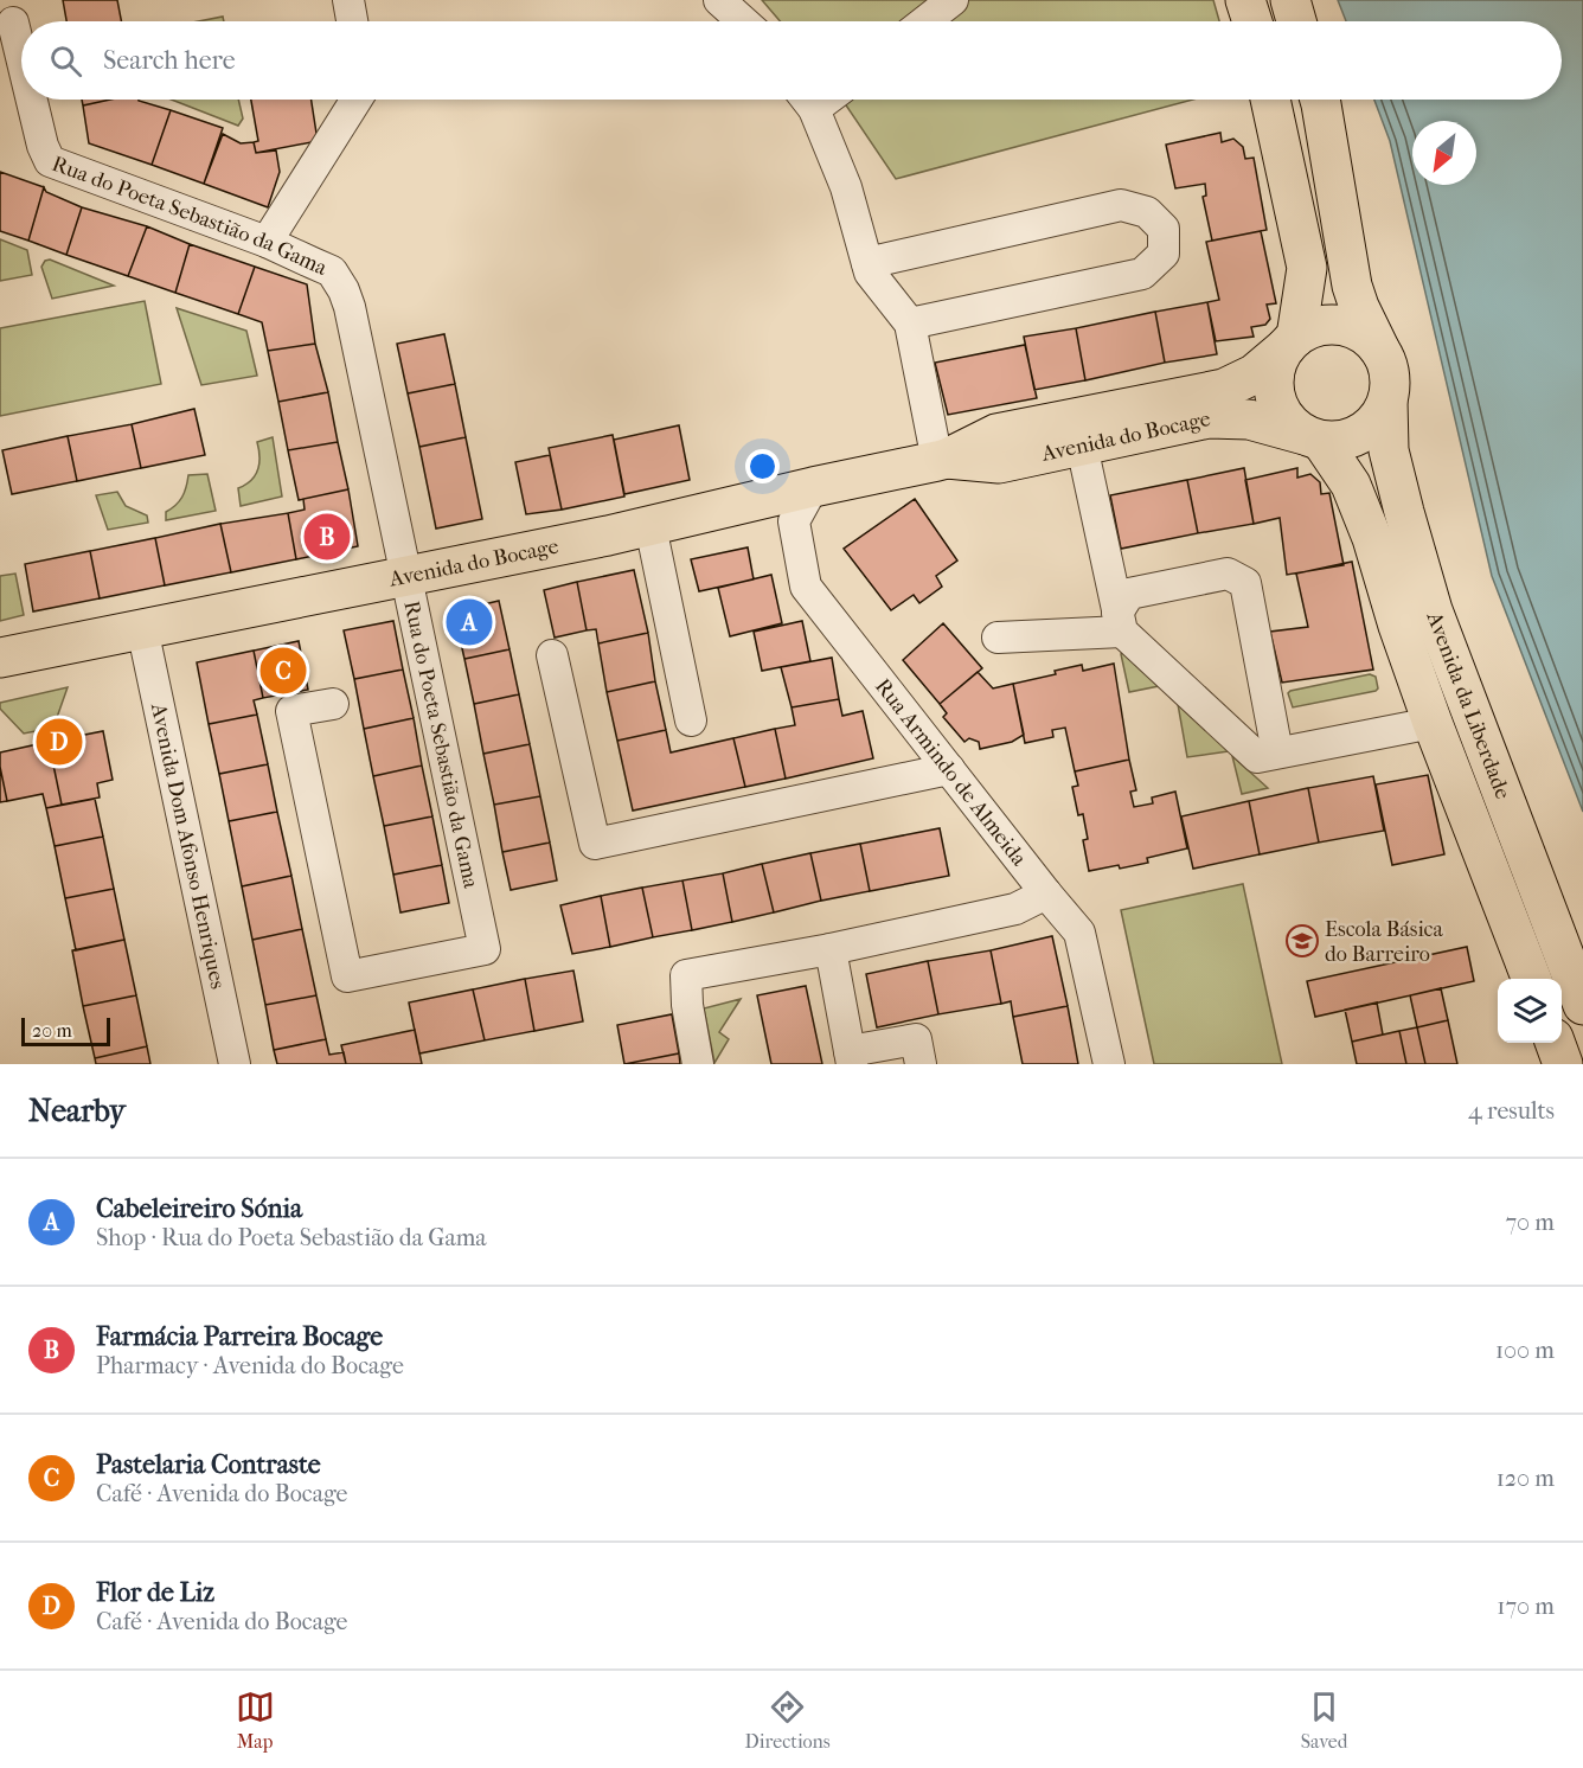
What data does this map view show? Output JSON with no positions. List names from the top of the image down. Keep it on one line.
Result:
{"streets":{"main road":["Avenida do Bocage","Avenida da Liberdade"],"street":["Rua do Poeta Sebastião da Gama","Rua Armindo de Almeida","Avenida Dom Afonso Henriques"]},"crossings":[["Rua do Poeta Sebastião da Gama","Avenida do Bocage"],["Avenida do Bocage","Avenida da Liberdade"],["Avenida do Bocage","Rua Armindo de Almeida"],["Avenida do Bocage","Avenida Dom Afonso Henriques"]],"places":{"school or university":["Escola Básica do Barreiro"]},"scale_bar":"20 m","north":"bottom left","page":{"search":"Search here","pins":["B","A","C","D"],"scale":"20 m","heading":["Nearby","4 results"],"list":[{"mark":"A","name":"Cabeleireiro Sónia","note":"Shop · Rua do Poeta Sebastião da Gama","value":"70 m"},{"mark":"B","name":"Farmácia Parreira Bocage","note":"Pharmacy · Avenida do Bocage","value":"100 m"},{"mark":"C","name":"Pastelaria Contraste","note":"Café · Avenida do Bocage","value":"120 m"},{"mark":"D","name":"Flor de Liz","note":"Café · Avenida do Bocage","value":"170 m"}],"nav":["Map","Directions","Saved"]}}
